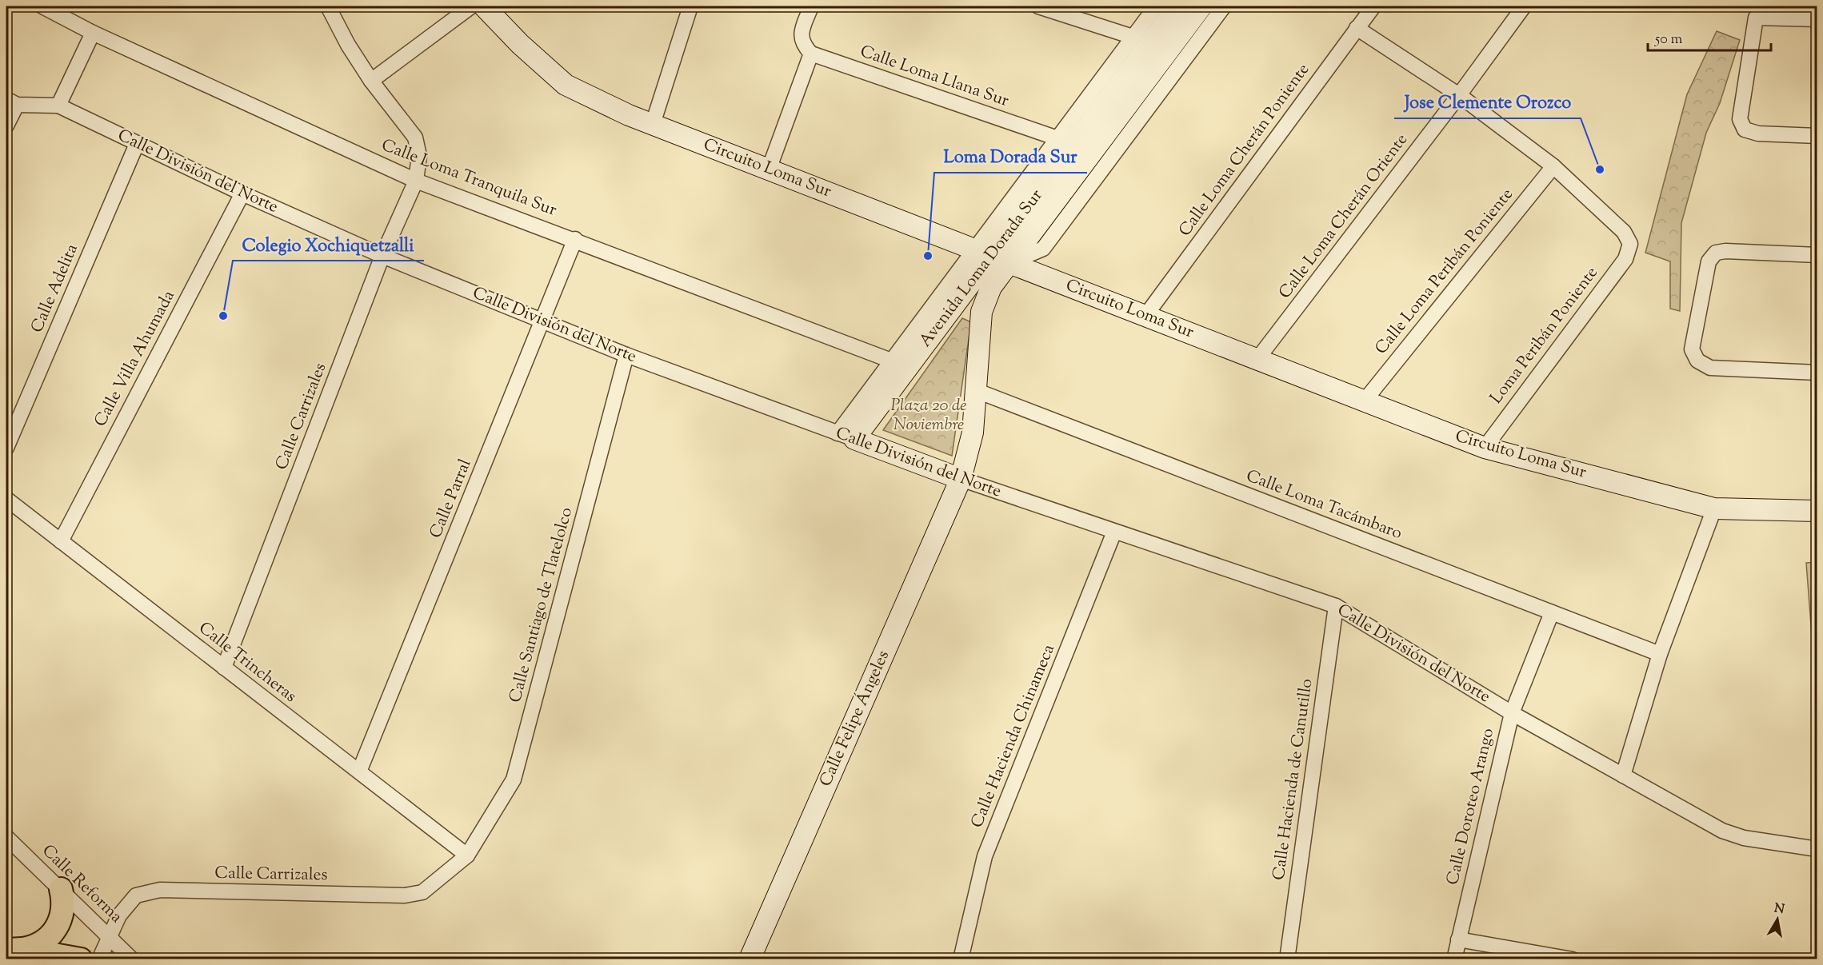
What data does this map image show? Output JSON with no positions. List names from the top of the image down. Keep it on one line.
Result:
{"streets":{"street":["Calle Loma Llana Sur","Calle Loma Cherán Poniente","Circuito Loma Sur","Calle División del Norte","Calle Loma Tranquila Sur","Calle Loma Cherán Oriente","Avenida Loma Dorada Sur","Calle Loma Peribán Poniente","Calle Adelita","Loma Peribán Poniente","Calle Villa Ahumada","Calle Carrizales","Calle Parral","Calle Loma Tacámbaro","Calle Santiago de Tlatelolco","Calle Trincheras","Calle Felipe Ángeles","Calle Hacienda Chinameca","Calle Hacienda de Canutillo","Calle Doroteo Arango","Calle Reforma"]},"crossings":[["Calle Loma Llana Sur","Avenida Loma Dorada Sur"],["Calle Loma Cherán Poniente","Circuito Loma Sur"],["Circuito Loma Sur","Calle Loma Cherán Oriente"],["Circuito Loma Sur","Avenida Loma Dorada Sur"],["Circuito Loma Sur","Calle Loma Peribán Poniente"],["Circuito Loma Sur","Loma Peribán Poniente"],["Calle División del Norte","Avenida Loma Dorada Sur"],["Calle División del Norte","Calle Adelita"],["Calle División del Norte","Calle Villa Ahumada"],["Calle División del Norte","Calle Carrizales"],["Calle División del Norte","Calle Parral"],["Calle División del Norte","Calle Santiago de Tlatelolco"],["Calle División del Norte","Calle Felipe Ángeles"],["Calle División del Norte","Calle Hacienda Chinameca"],["Calle División del Norte","Calle Hacienda de Canutillo"],["Calle División del Norte","Calle Doroteo Arango"],["Calle Loma Tranquila Sur","Avenida Loma Dorada Sur"],["Calle Loma Tranquila Sur","Calle Carrizales"],["Calle Loma Tranquila Sur","Calle Parral"],["Avenida Loma Dorada Sur","Calle Loma Tacámbaro"],["Avenida Loma Dorada Sur","Calle Felipe Ángeles"],["Calle Loma Peribán Poniente","Loma Peribán Poniente"],["Calle Villa Ahumada","Calle Trincheras"],["Calle Carrizales","Calle Santiago de Tlatelolco"],["Calle Carrizales","Calle Trincheras"],["Calle Carrizales","Calle Reforma"],["Calle Parral","Calle Trincheras"],["Calle Loma Tacámbaro","Calle Doroteo Arango"],["Calle Santiago de Tlatelolco","Calle Trincheras"]],"parks":["Plaza 20 de Noviembre"],"places":["Jose Clemente Orozco","Loma Dorada Sur","Colegio Xochiquetzalli"],"scale_bar":"50 m","north":"top"}
